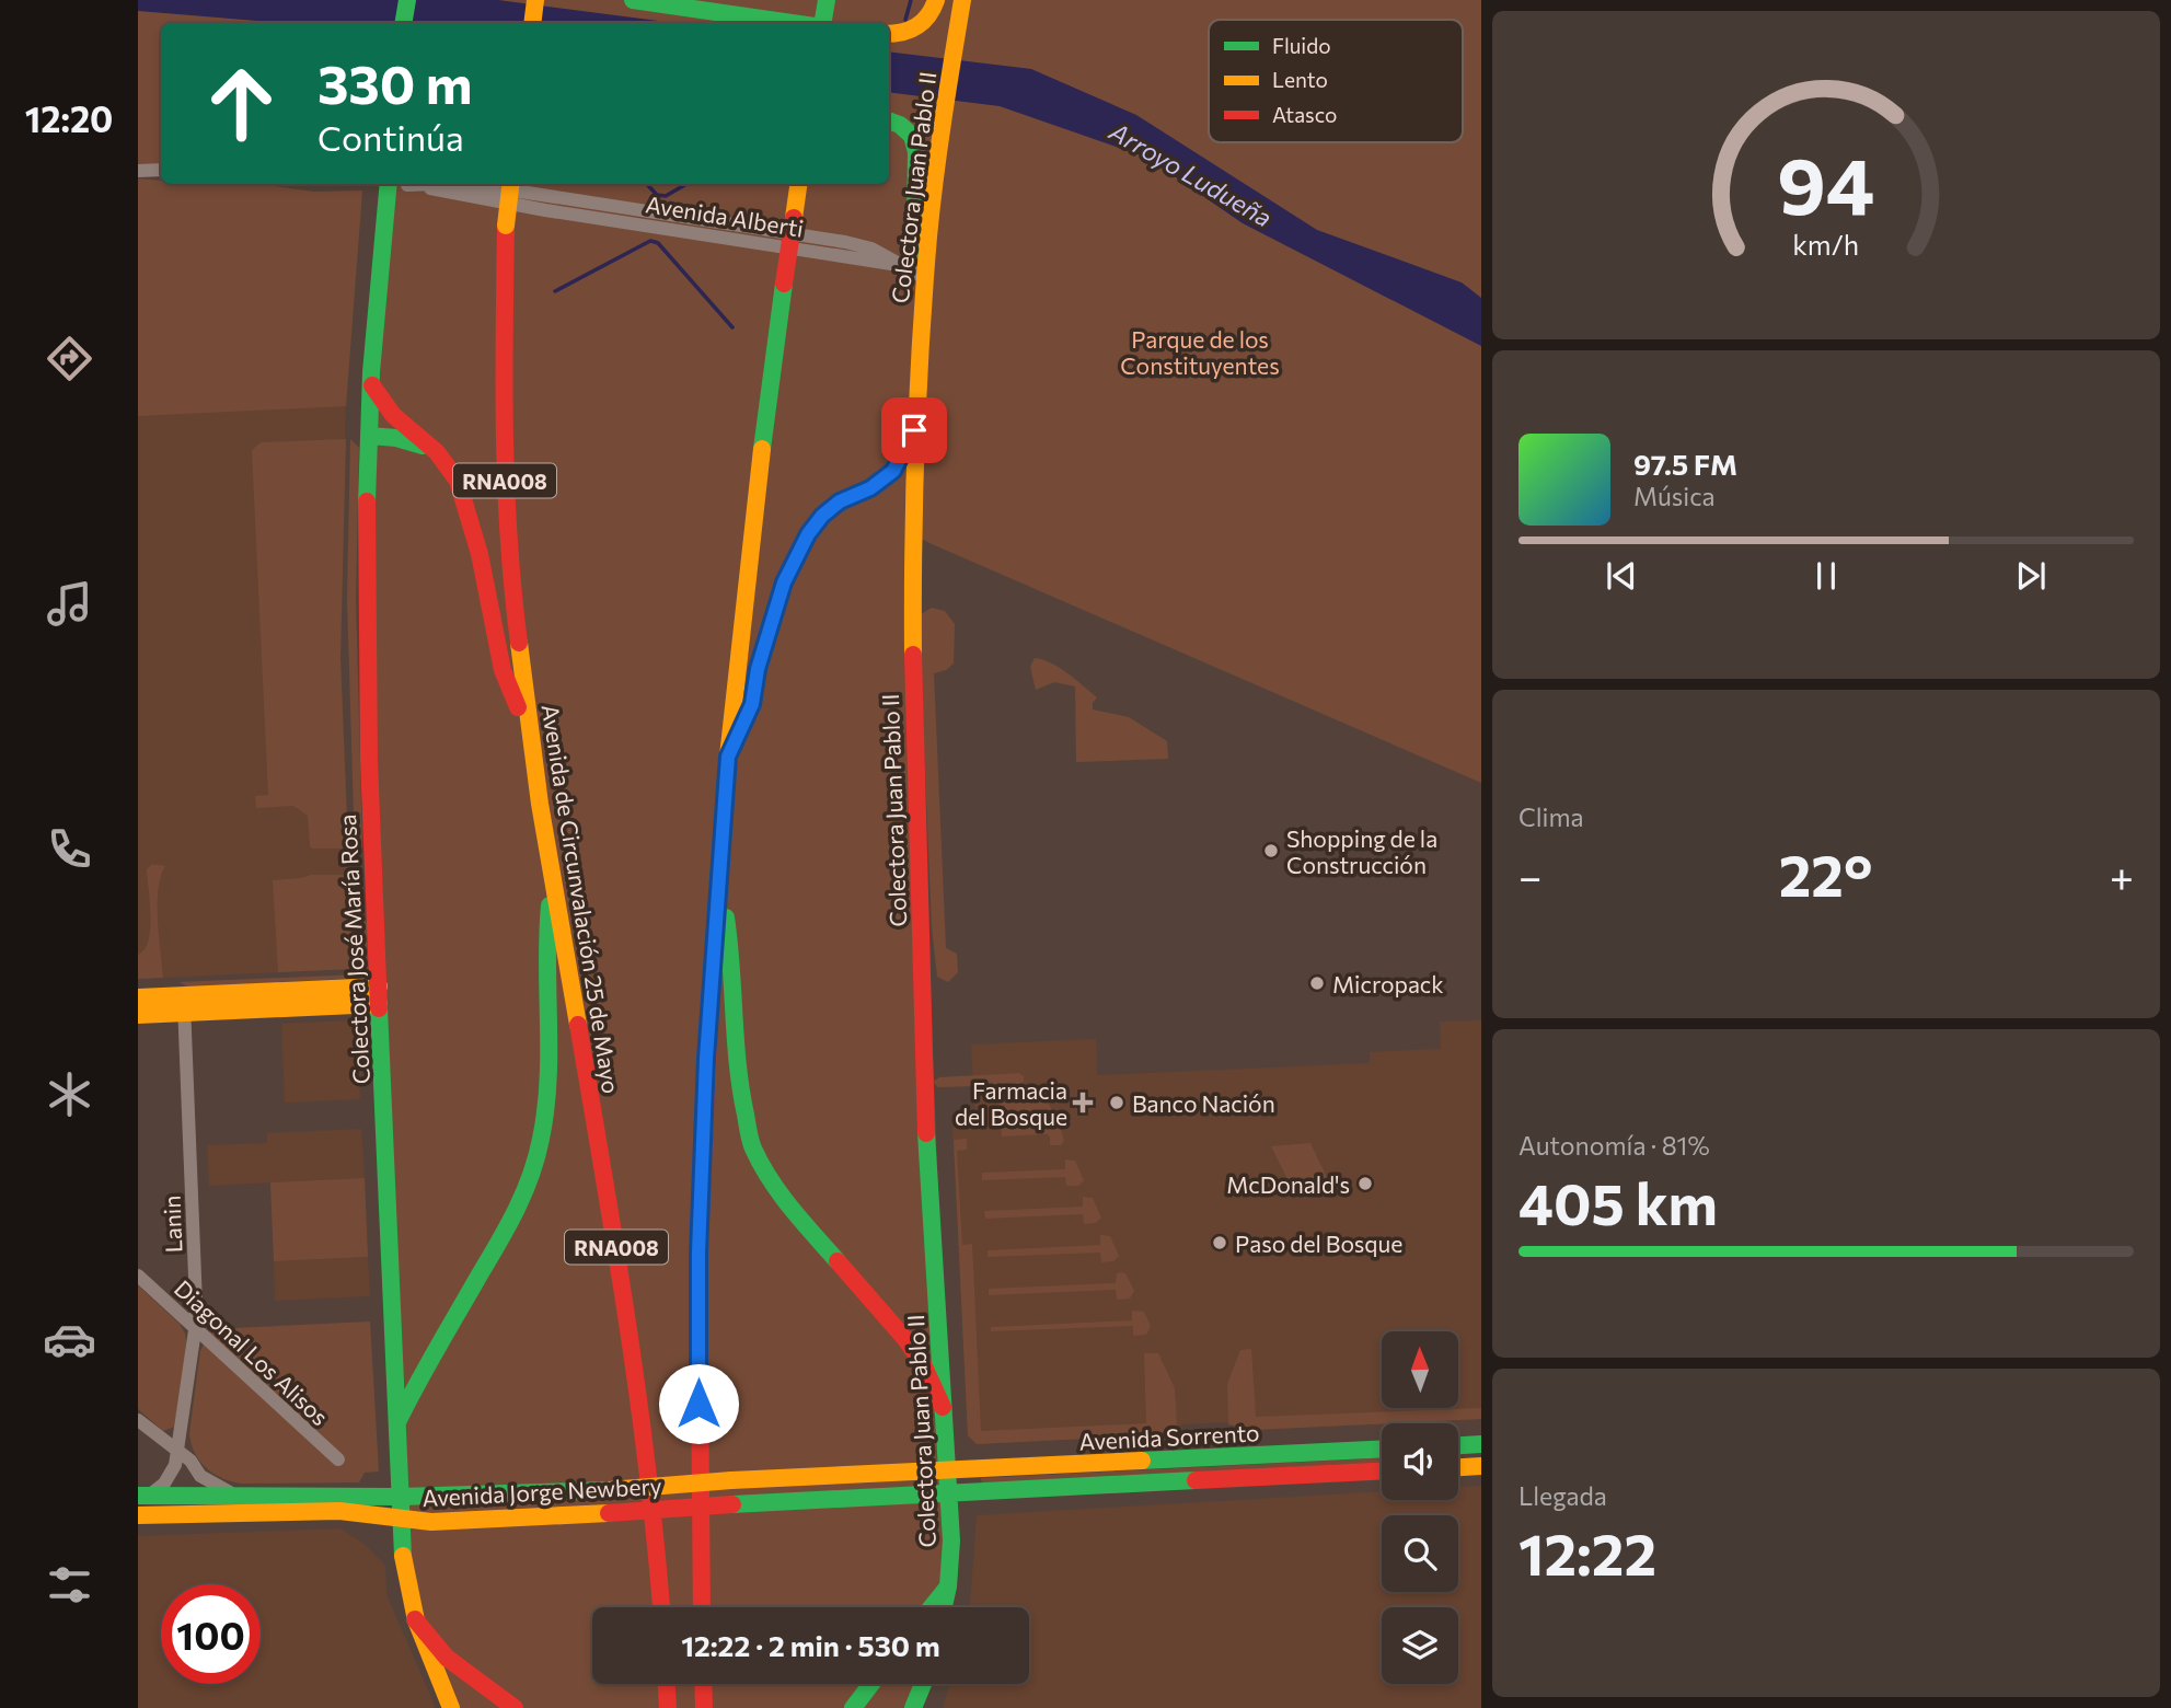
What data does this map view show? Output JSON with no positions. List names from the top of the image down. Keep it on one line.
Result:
{"streets":{"main road":["Colectora Juan Pablo II","RNA008","Avenida de Circunvalación 25 de Mayo","Colectora José María Rosa","Avenida Sorrento","Avenida Jorge Newbery"],"street":["Avenida Alberti","Lanin","Diagonal Los Alisos"]},"crossings":[["Colectora Juan Pablo II","Avenida Alberti"],["Colectora Juan Pablo II","Avenida Sorrento"],["Colectora Juan Pablo II","Avenida Jorge Newbery"],["Colectora José María Rosa","Avenida Jorge Newbery"],["Lanin","Diagonal Los Alisos"],["Lanin","Avenida Jorge Newbery"],["Avenida Sorrento","Avenida Jorge Newbery"]],"water":["Arroyo Ludueña"],"parks":["Parque de los Constituyentes"],"places":{"other":["Shopping de la Construcción","Micropack","Banco Nación","McDonald's","Paso del Bosque"],"health":["Farmacia del Bosque"]},"legend":["Fluido","Lento","Atasco"],"north":"top","page":{"tabs":"12:20","turn":["330 m","Continúa"],"song":["97.5 FM","Música"],"tile":["Clima",["Autonomía · 81%","405 km"],["Llegada","12:22"]],"heat":["−","22°","+"],"limit":"100","trip":"12:22 · 2 min · 530 m","gauge":["94","km/h"]}}
